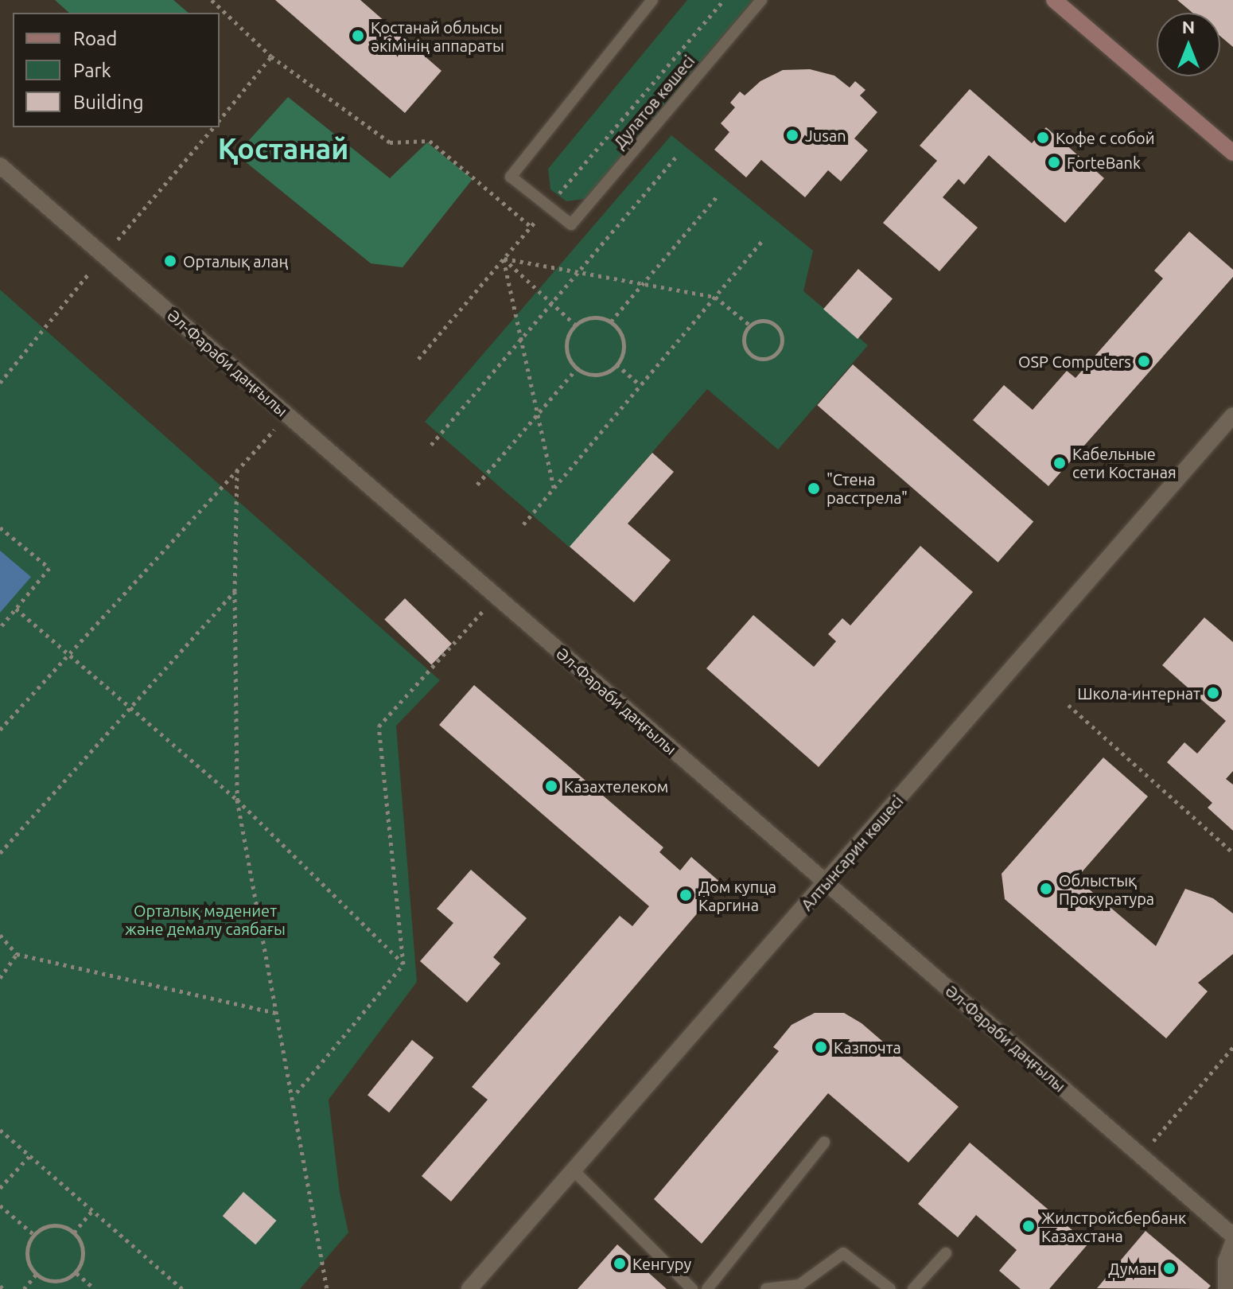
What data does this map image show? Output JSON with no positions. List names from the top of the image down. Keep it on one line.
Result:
{"streets":{"street":["Әл-Фараби даңғылы","Алтынсарин көшесі"],"lane":["Дулатов көшесі"]},"crossings":[["Әл-Фараби даңғылы","Алтынсарин көшесі"]],"districts":["Қостанай"],"parks":["Орталық мәдениет және демалу саябағы"],"places":["Қостанай облысы әкімінің аппараты","Jusan","Кофе с собой","ForteBank","Орталық алаң","OSP Computers","Кабельные сети Костаная","\"Стена расстрела\"","Школа-интернат","Казахтелеком","Облыстық Прокуратура","Дом купца Каргина","Казпочта","Жилстройсбербанк Казахстана","Кенгуру","Думан"],"legend":["Road","Park","Building"],"north":"top"}
